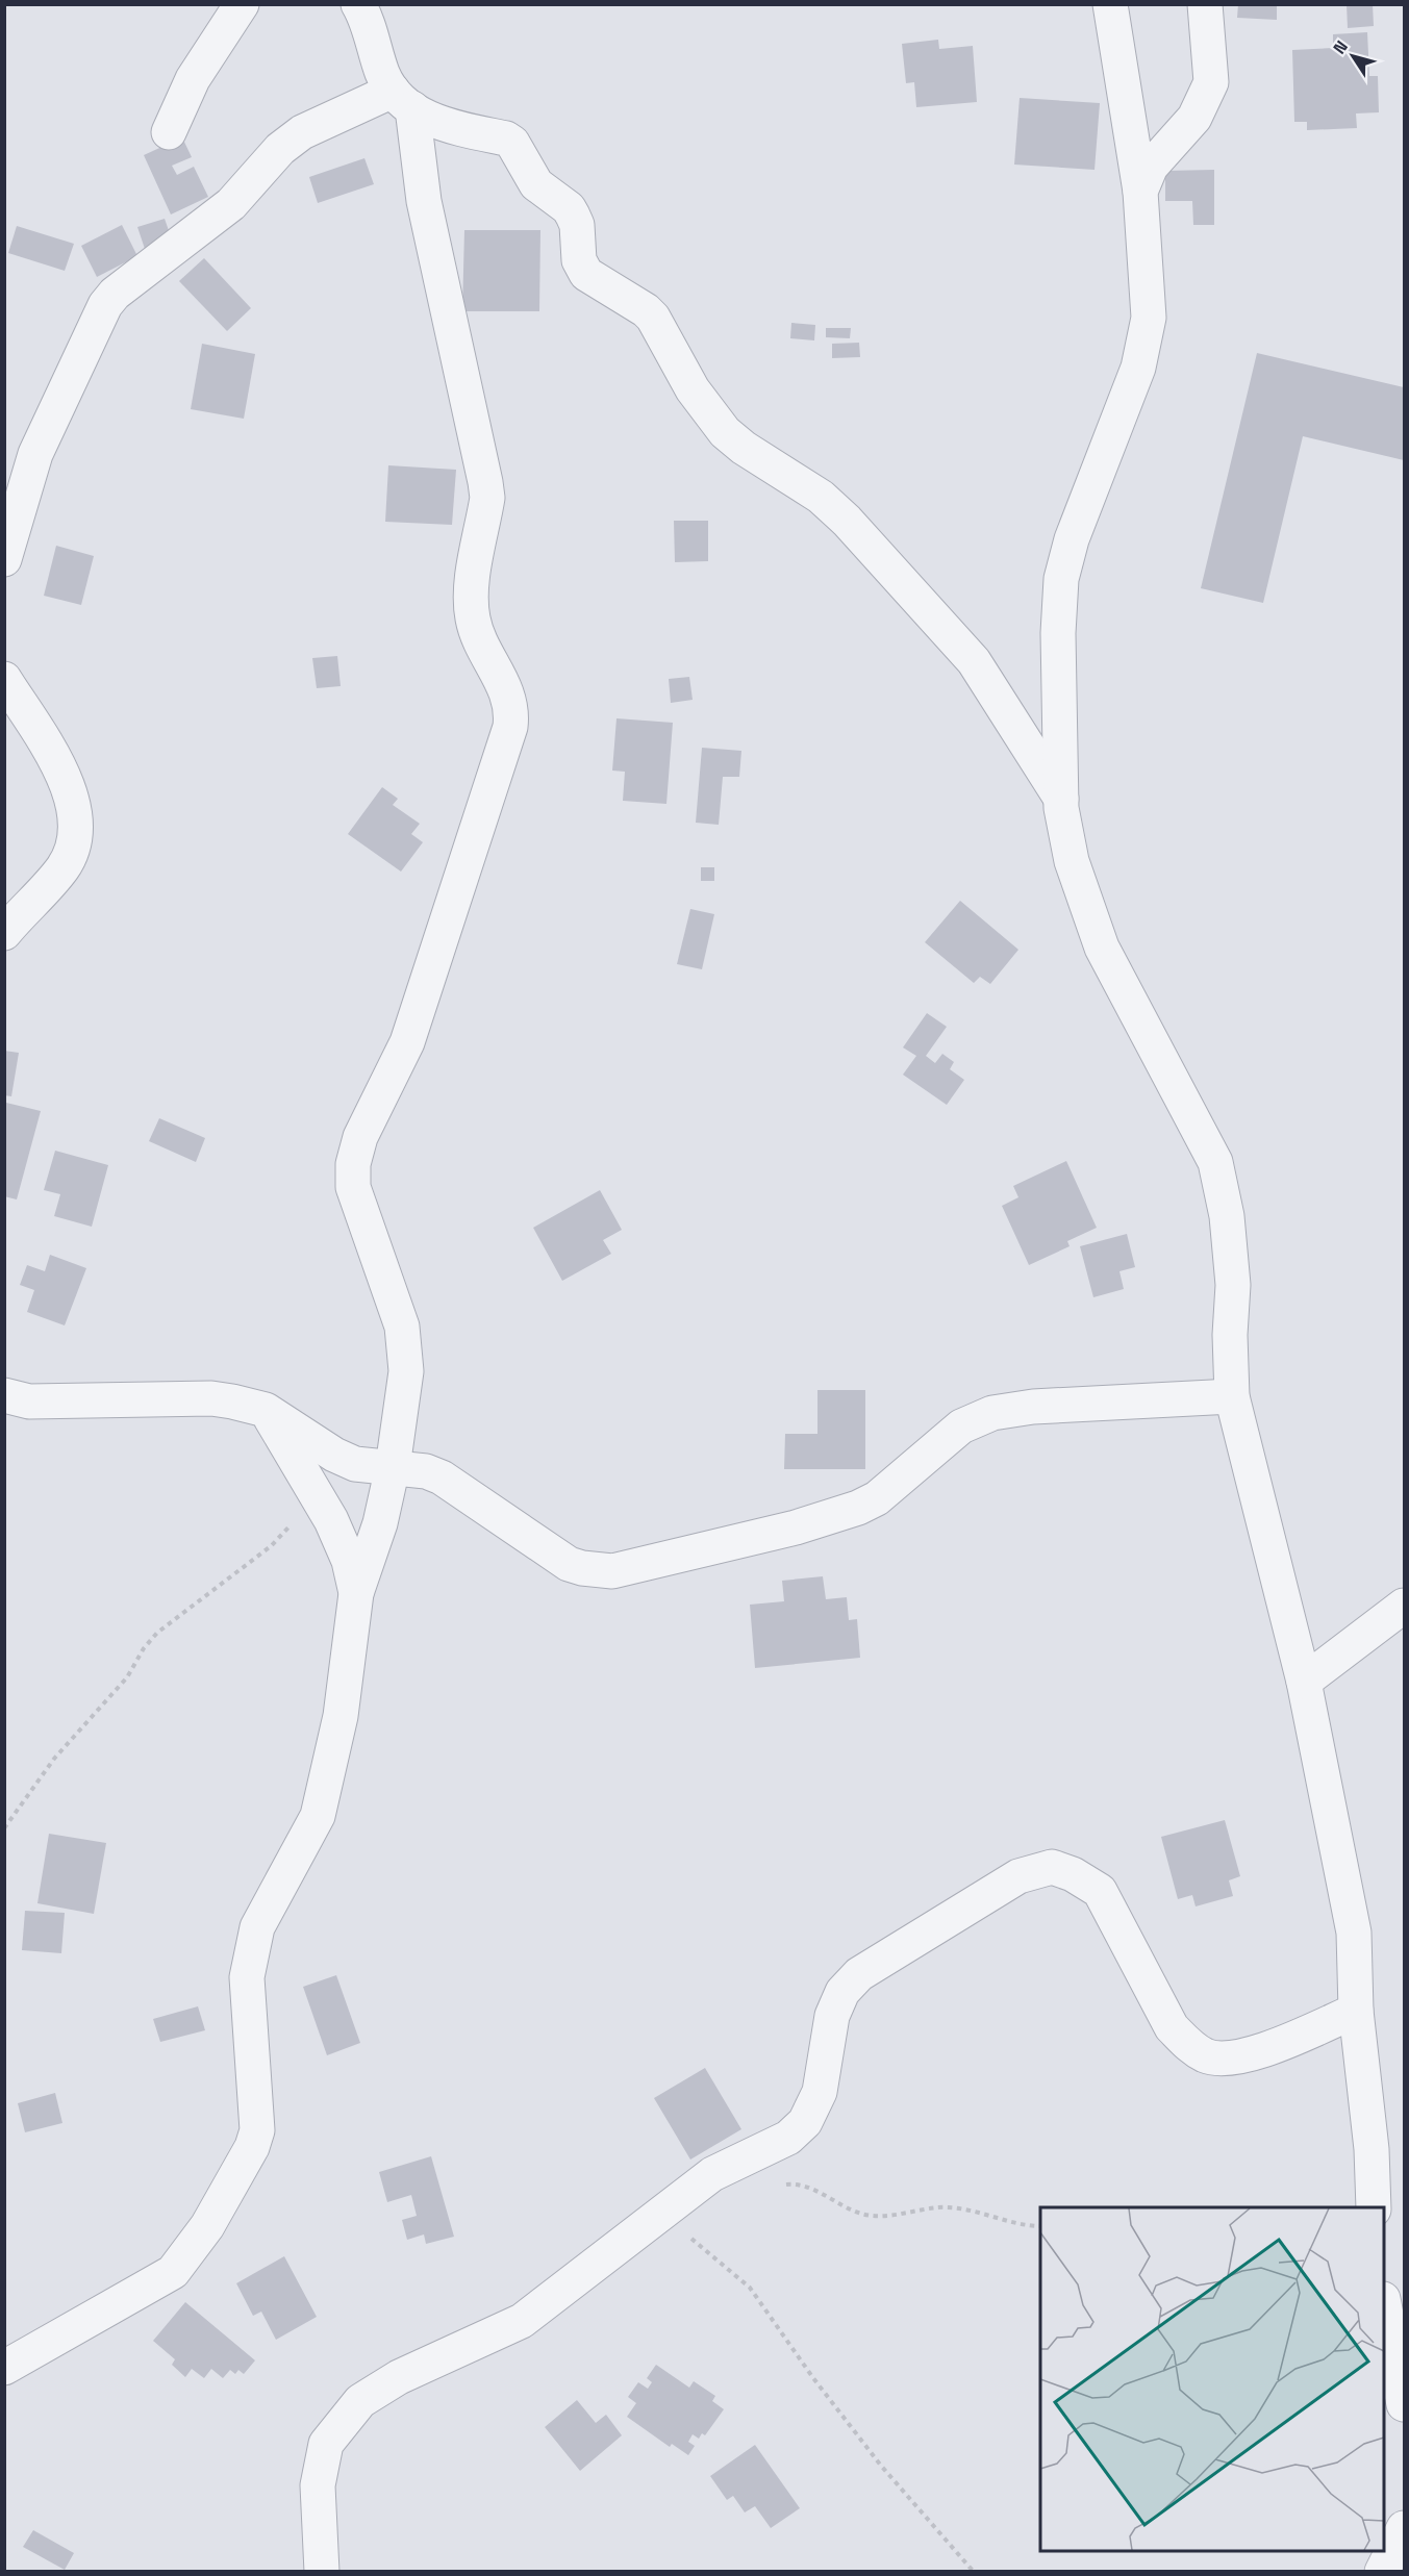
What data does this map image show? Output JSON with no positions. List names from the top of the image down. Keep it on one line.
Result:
{"north":"top left"}
